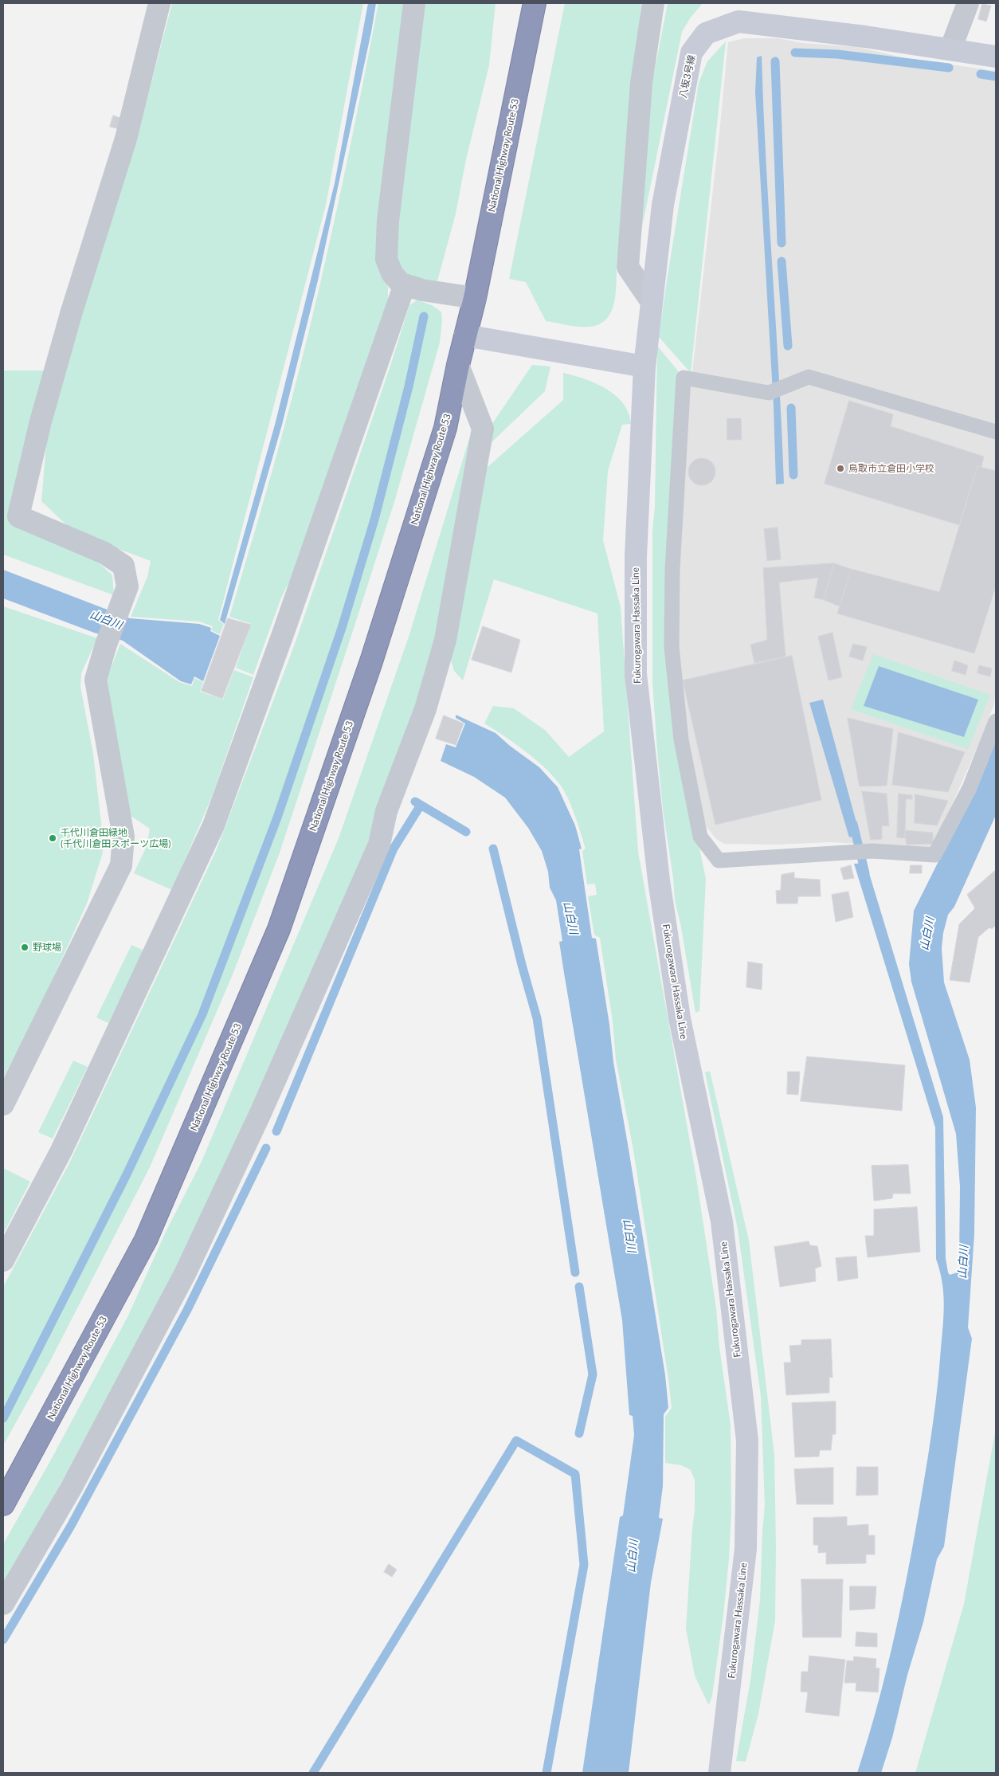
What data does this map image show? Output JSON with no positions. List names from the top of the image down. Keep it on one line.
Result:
{"streets":{"highway":["National Highway Route 53"],"main road":["八坂3号線","Fukurogawara Hassaka Line"]},"crossings":[["八坂3号線","Fukurogawara Hassaka Line"]],"water":["山白川"],"places":["鳥取市立倉田小学校","千代川倉田緑地 (千代川倉田スポーツ広場)","野球場"]}
